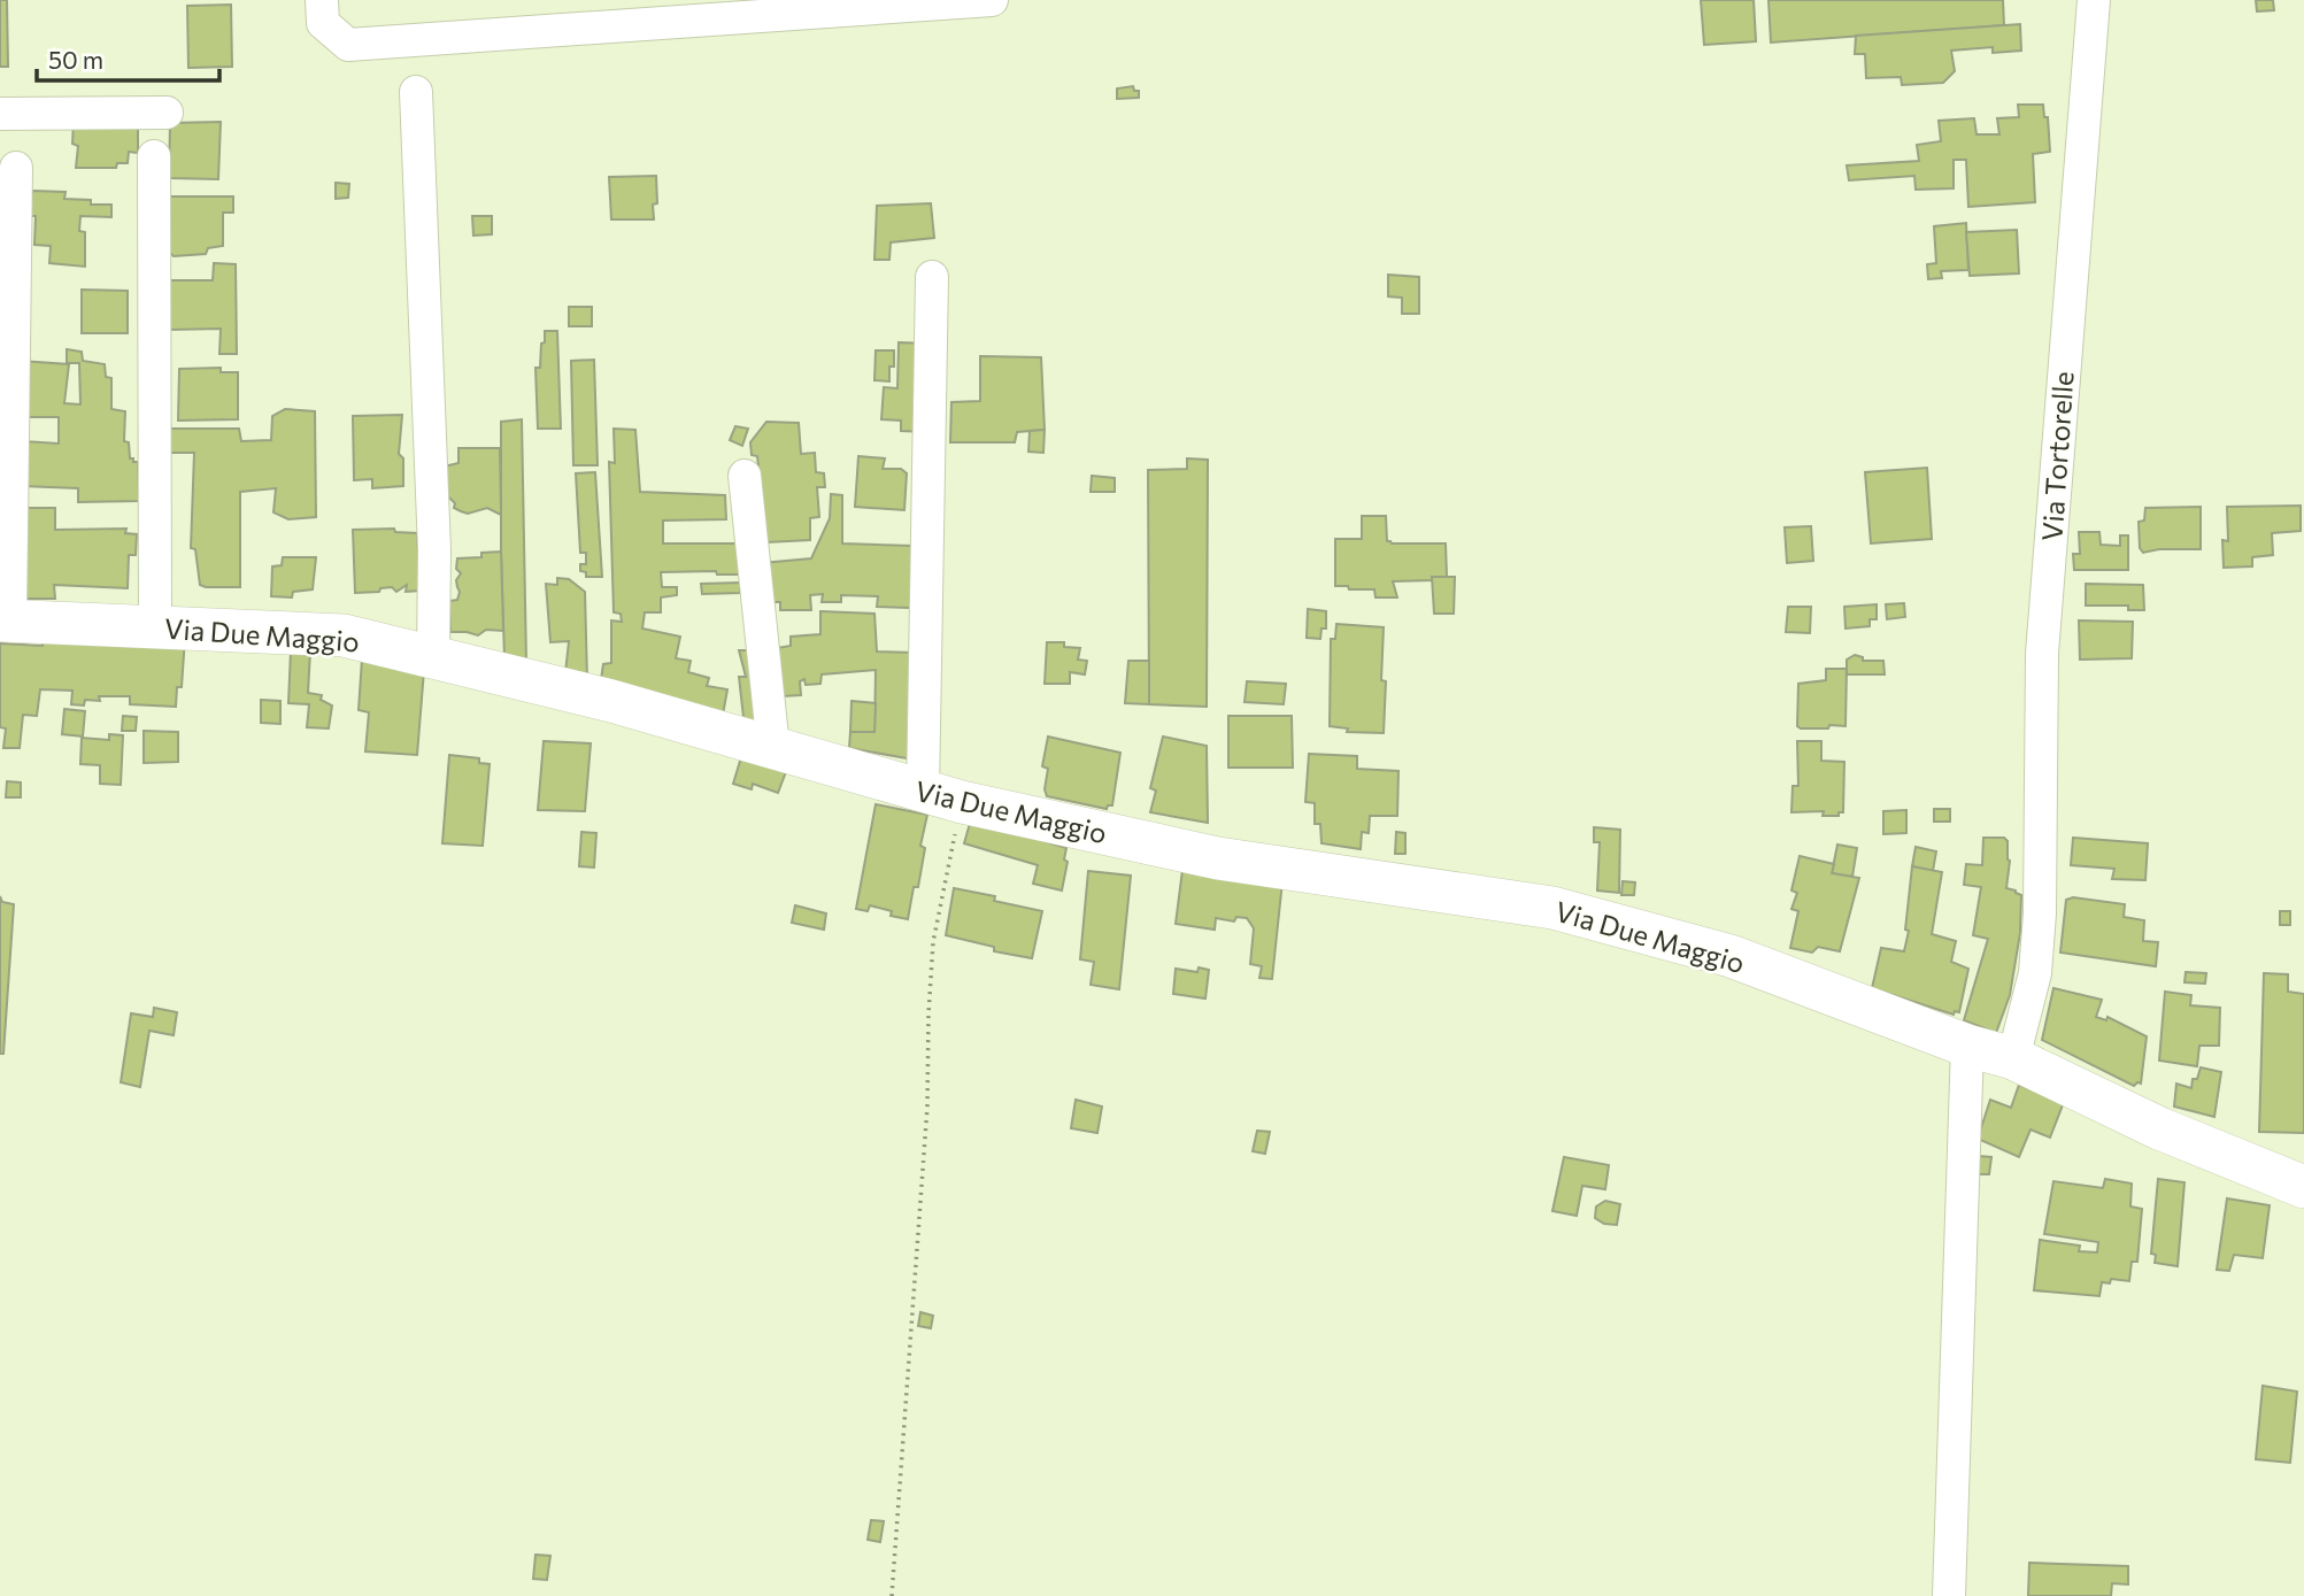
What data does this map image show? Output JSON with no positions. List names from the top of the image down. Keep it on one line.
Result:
{"streets":{"main road":["Via Due Maggio"],"street":["Via Tortorelle"]},"crossings":[["Via Tortorelle","Via Due Maggio"]],"scale_bar":"50 m"}
